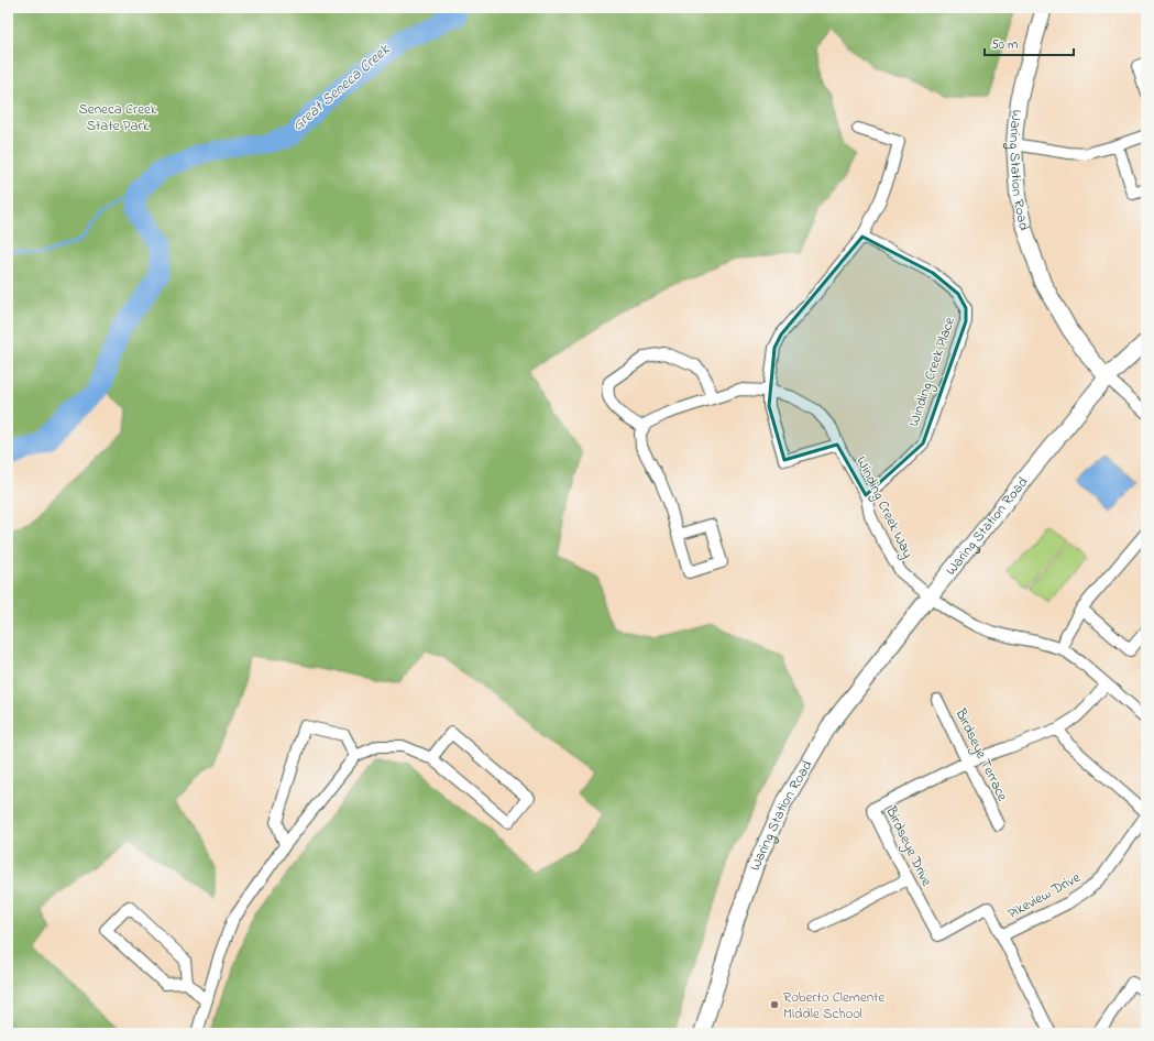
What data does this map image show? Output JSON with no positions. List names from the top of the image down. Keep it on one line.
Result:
{"streets":{"street":["Waring Station Road","Winding Creek Place","Winding Creek Way","Birdseye Terrace","Birdseye Drive","Pikeview Drive"]},"crossings":[["Waring Station Road","Winding Creek Way"],["Winding Creek Place","Winding Creek Way"],["Winding Creek Way","Birdseye Drive"],["Birdseye Terrace","Birdseye Drive"],["Birdseye Drive","Pikeview Drive"]],"water":["Great Seneca Creek"],"parks":["Seneca Creek State Park"],"places":["Roberto Clemente Middle School"],"scale_bar":"50 m"}
